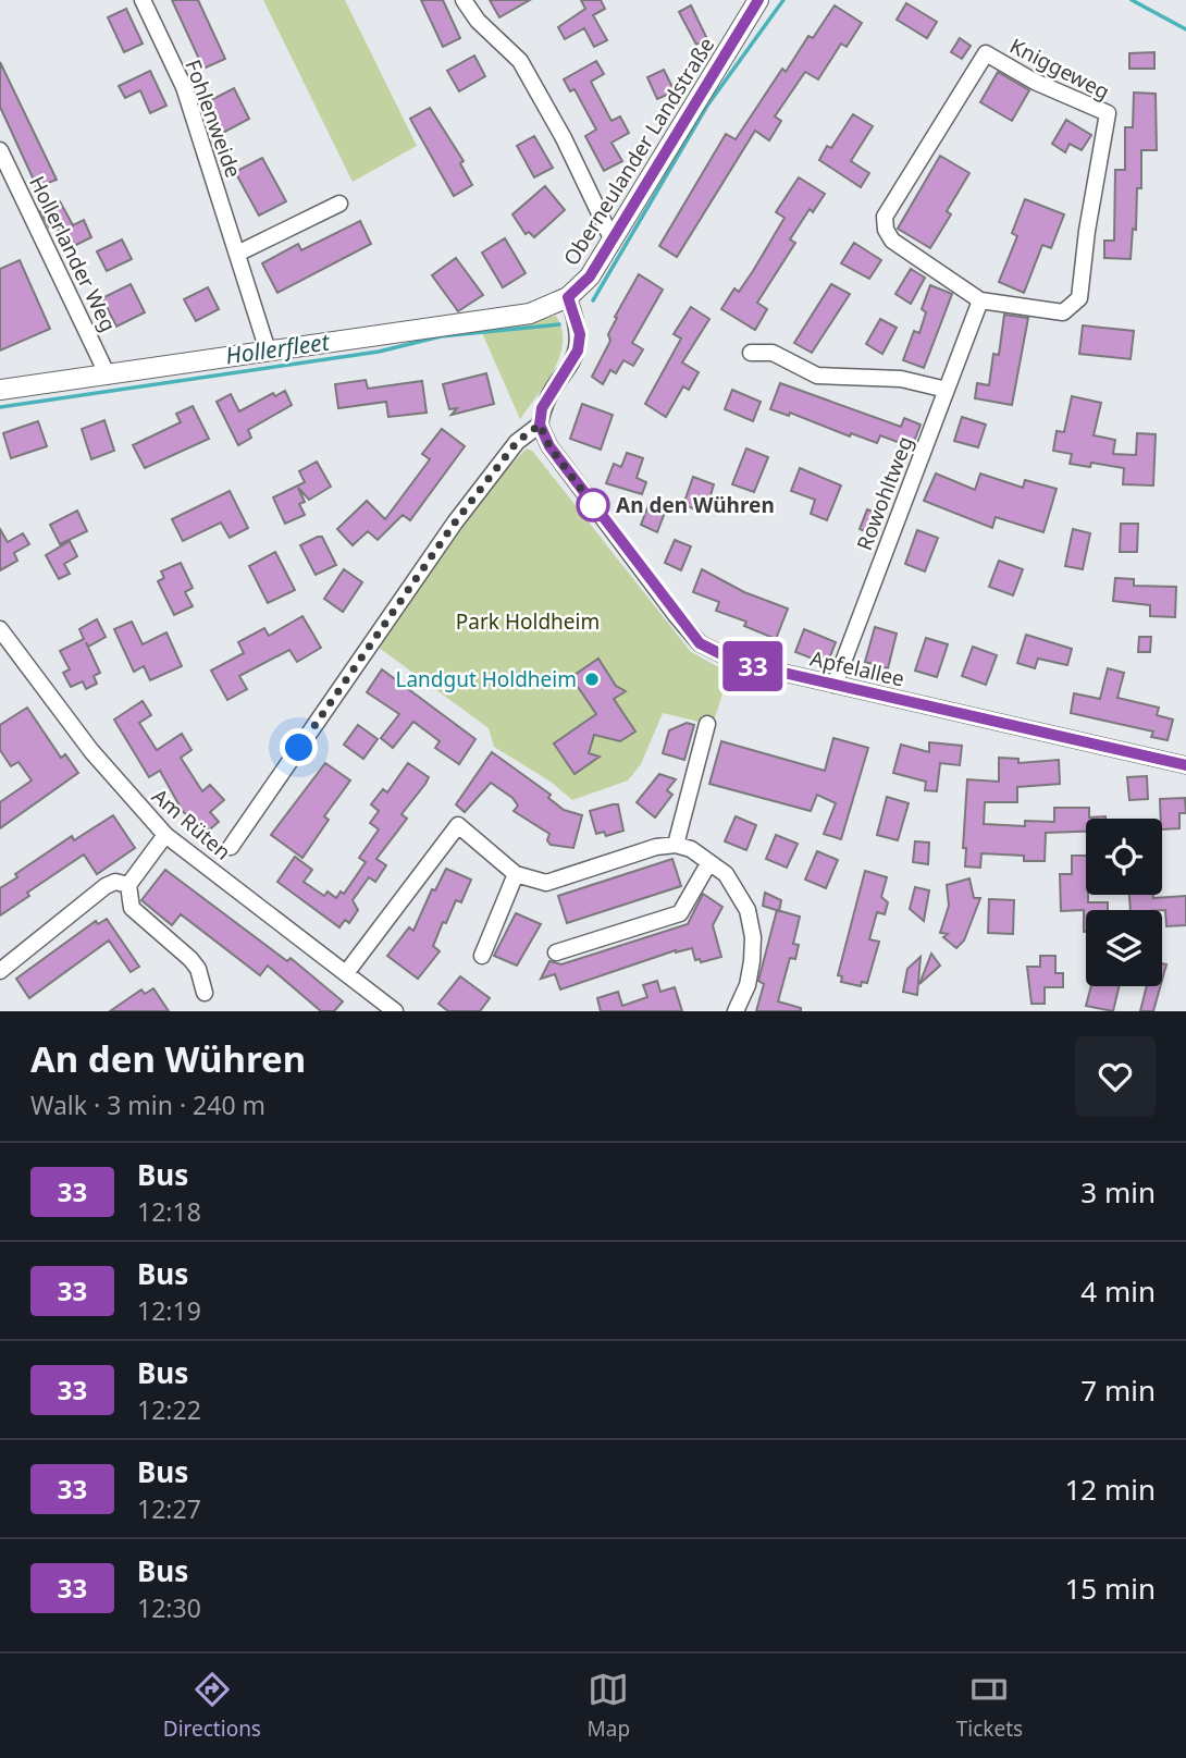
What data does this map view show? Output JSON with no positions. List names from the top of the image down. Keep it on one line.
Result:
{"streets":{"street":["Kniggeweg","Fohlenweide","Oberneulander Landstraße","Hollerlander Weg","Rowohltweg","Apfelallee","Am Rüten"]},"crossings":[["Kniggeweg","Rowohltweg"],["Fohlenweide","Oberneulander Landstraße"],["Oberneulander Landstraße","Hollerlander Weg"],["Rowohltweg","Apfelallee"]],"water":["Hollerfleet"],"parks":["Park Holdheim"],"places":["An den Wühren","Landgut Holdheim"],"lines":["bus line 33"],"page":{"on_map":"33","heading":["An den Wühren","Walk · 3 min · 240 m"],"list":[{"mark":"33","name":"Bus","note":"12:18","value":"3 min"},{"mark":"33","name":"Bus","note":"12:19","value":"4 min"},{"mark":"33","name":"Bus","note":"12:22","value":"7 min"},{"mark":"33","name":"Bus","note":"12:27","value":"12 min"},{"mark":"33","name":"Bus","note":"12:30","value":"15 min"}],"tabs":["Directions","Map","Tickets"]}}
